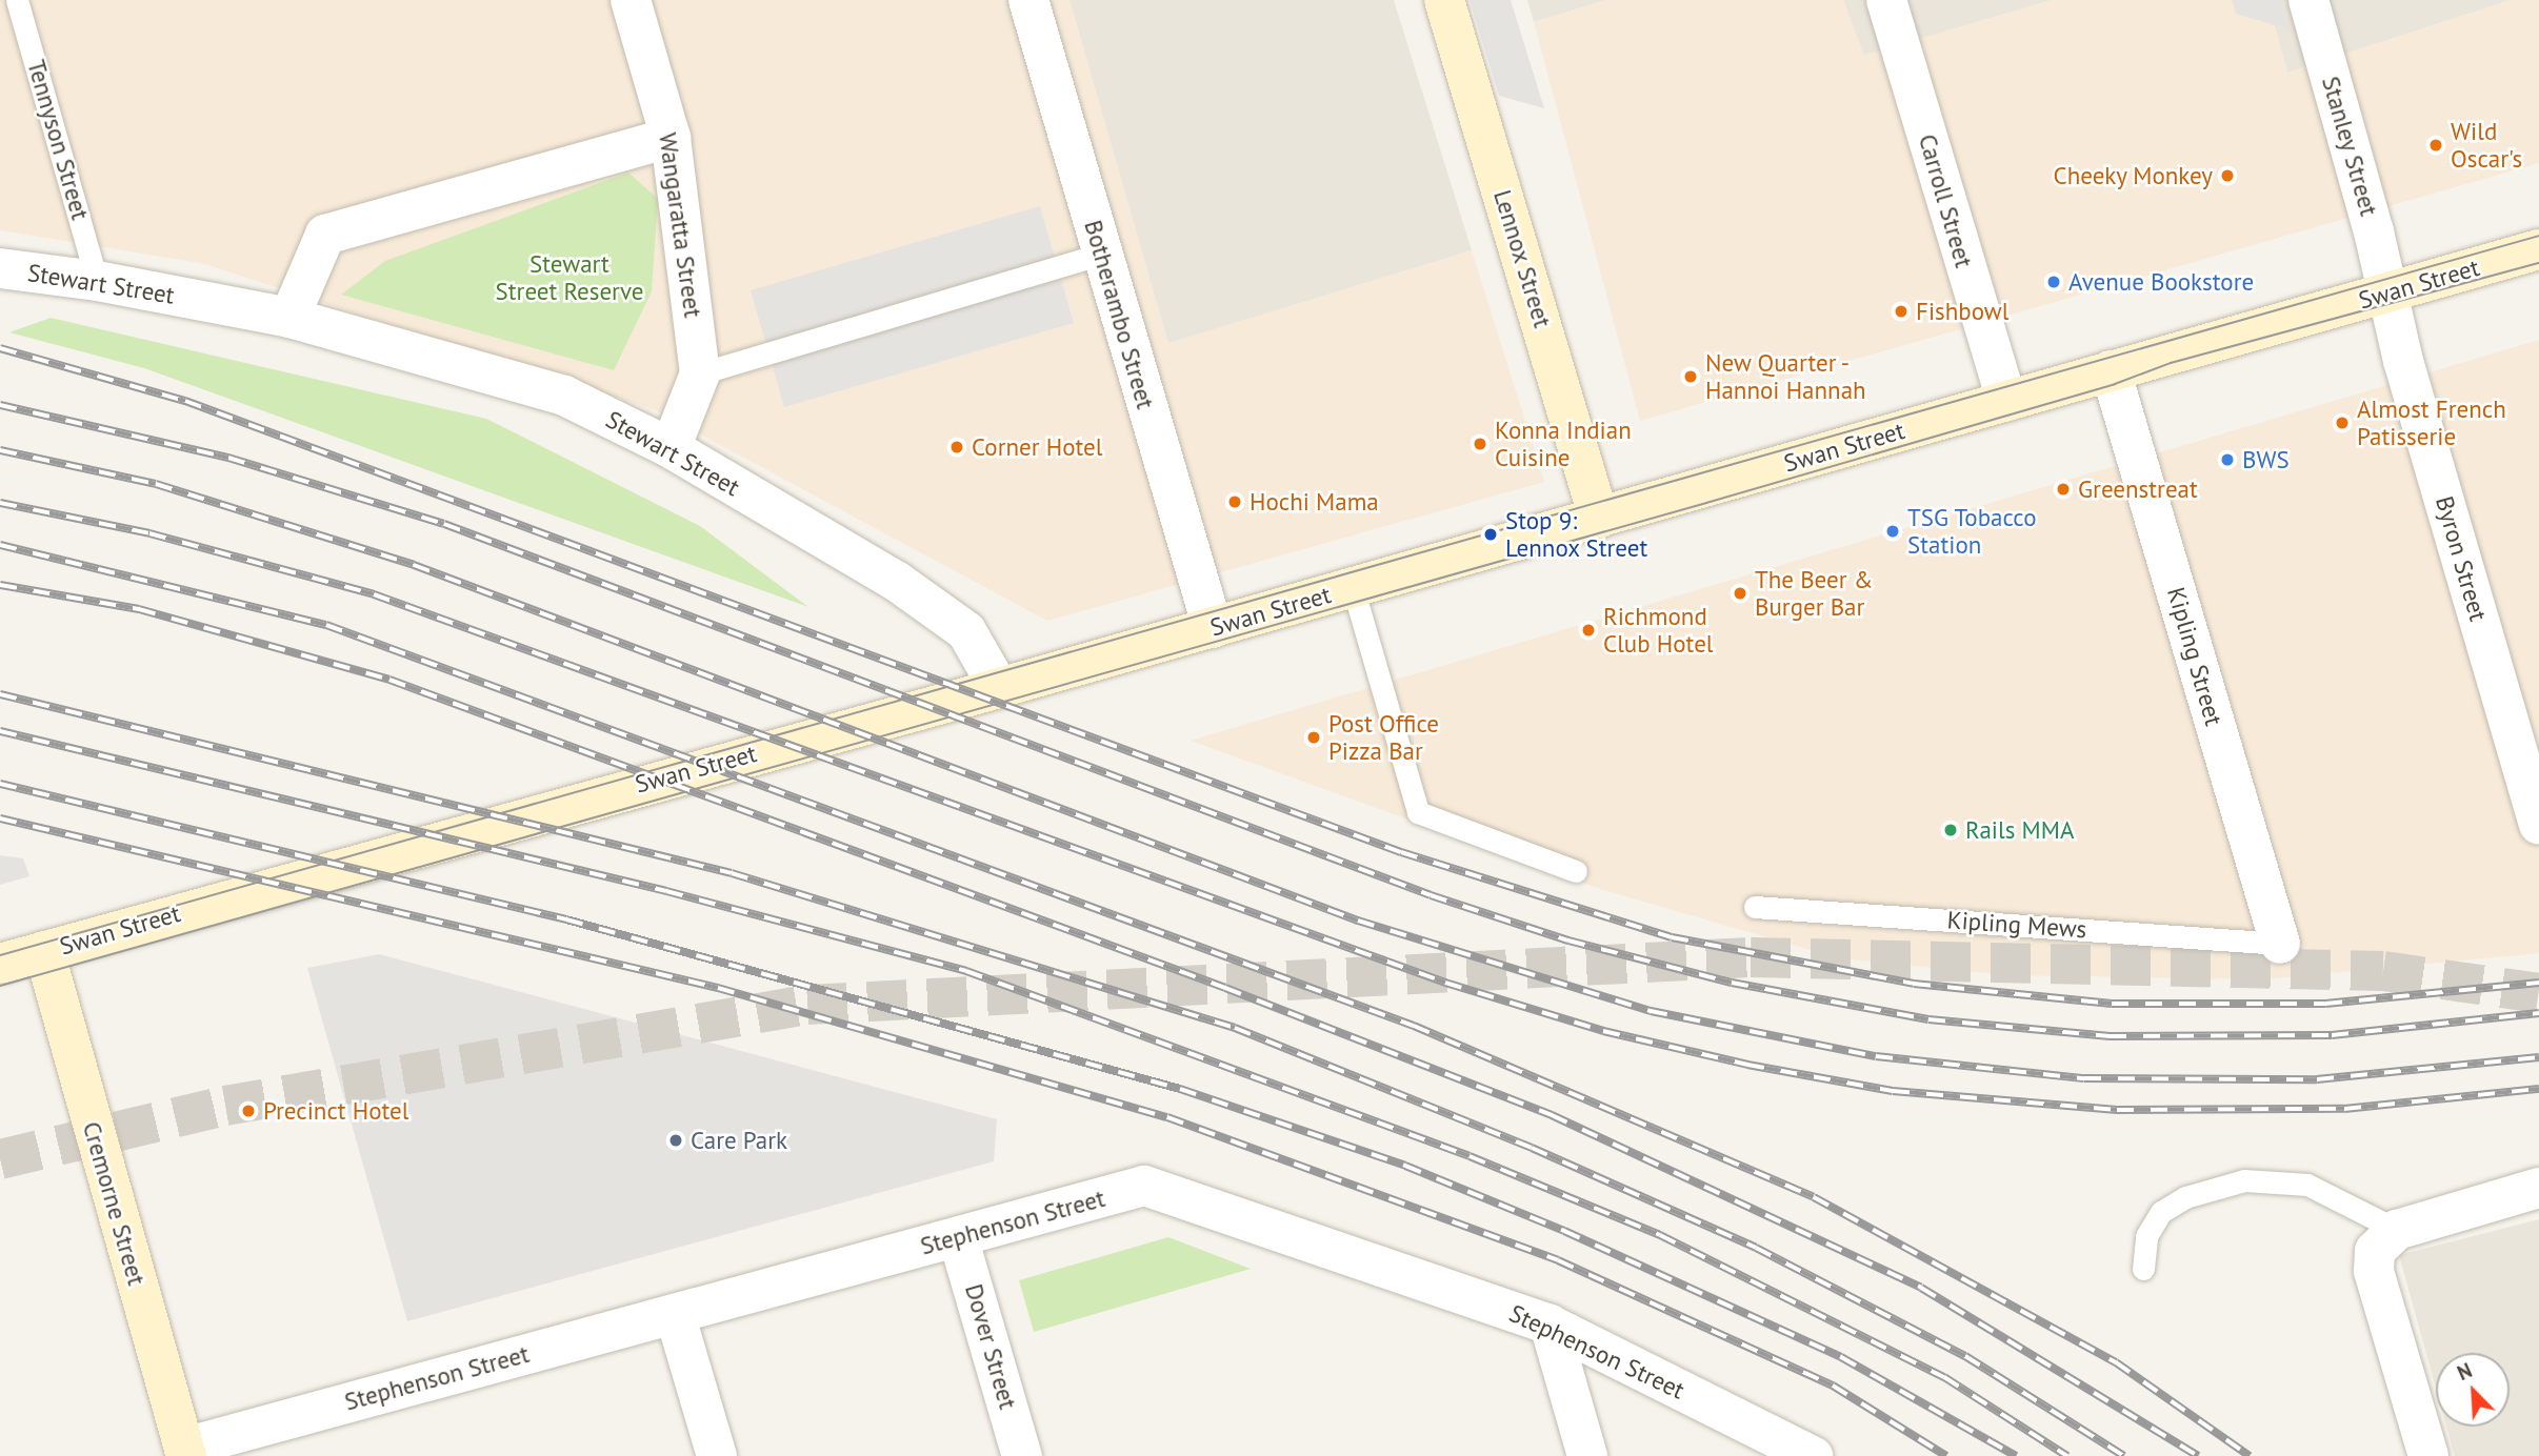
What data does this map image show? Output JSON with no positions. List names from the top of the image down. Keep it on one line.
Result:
{"streets":{"main road":["Lennox Street","Swan Street","Cremorne Street"],"street":["Stanley Street","Carroll Street","Wangaratta Street","Stewart Street","Botherambo Street","Byron Street","Kipling Street","Stephenson Street","Dover Street"],"lane":["Tennyson Street","Kipling Mews"]},"crossings":[["Tennyson Street","Stewart Street"],["Stanley Street","Swan Street"],["Stanley Street","Byron Street"],["Carroll Street","Swan Street"],["Wangaratta Street","Stewart Street"],["Lennox Street","Swan Street"],["Stewart Street","Swan Street"],["Swan Street","Botherambo Street"],["Swan Street","Byron Street"],["Swan Street","Kipling Street"],["Swan Street","Cremorne Street"],["Kipling Street","Kipling Mews"],["Cremorne Street","Stephenson Street"],["Stephenson Street","Dover Street"]],"parks":["Stewart Street Reserve"],"places":["Wild Oscar's","Cheeky Monkey","Avenue Bookstore","Fishbowl","New Quarter - Hannoi Hannah","Almost French Patisserie","Konna Indian Cuisine","Corner Hotel","BWS","Greenstreat","Hochi Mama","TSG Tobacco Station","Stop 9: Lennox Street","The Beer & Burger Bar","Richmond Club Hotel","Post Office Pizza Bar","Rails MMA","Precinct Hotel","Care Park"],"north":"top left"}
